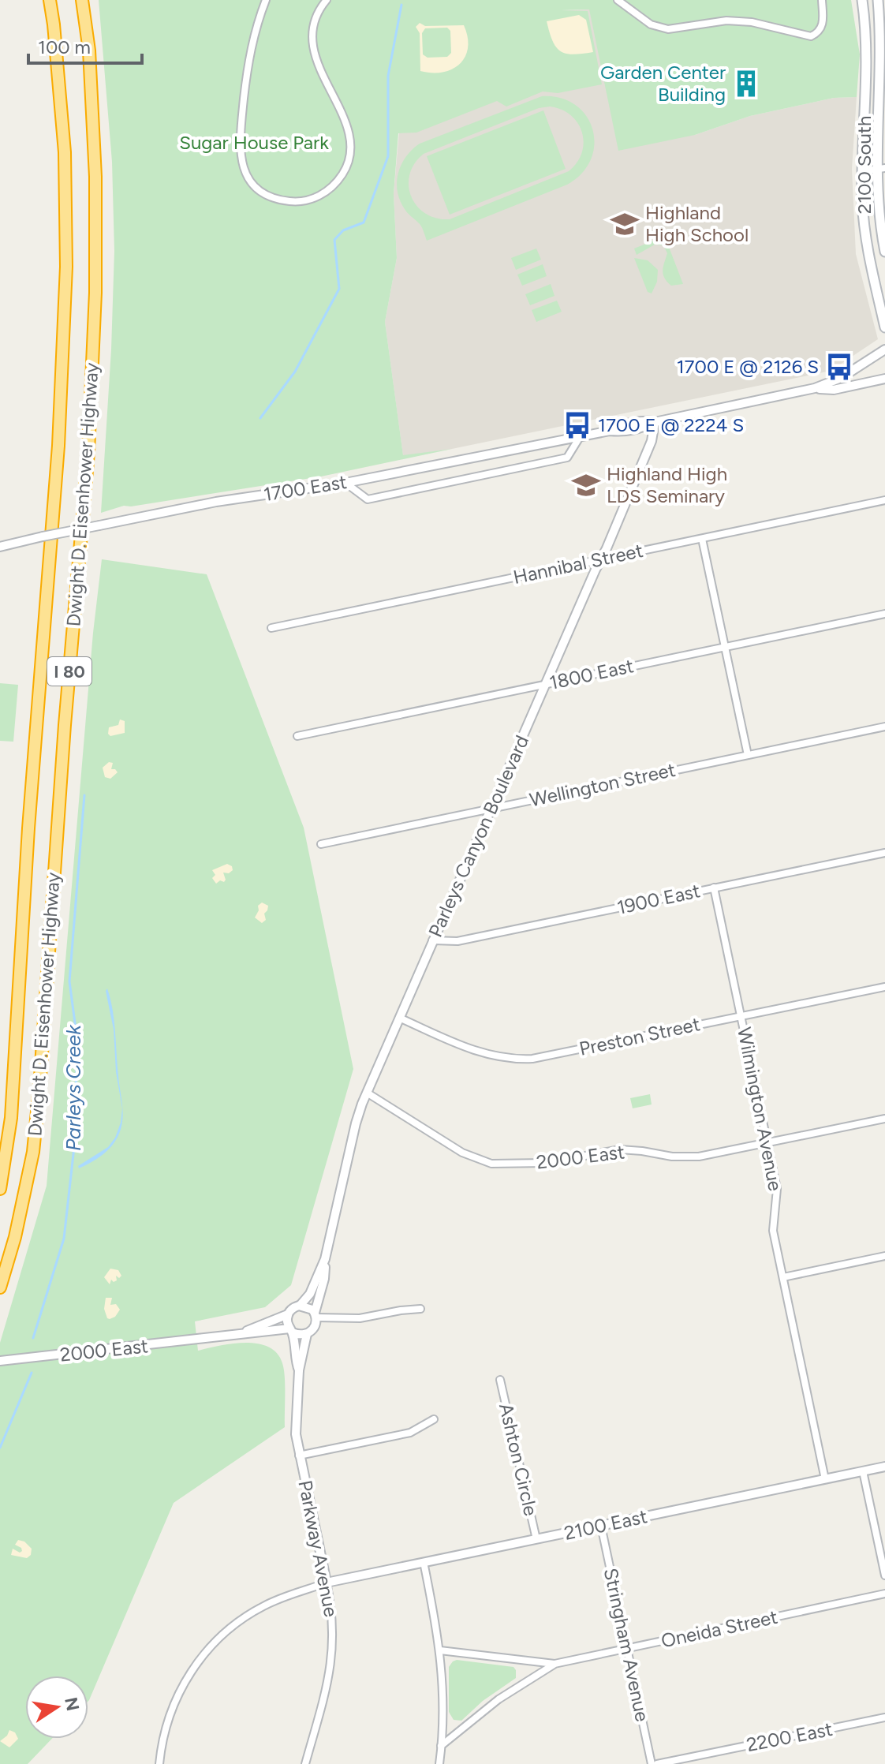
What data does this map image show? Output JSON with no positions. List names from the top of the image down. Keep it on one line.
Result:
{"streets":{"highway":["Dwight D. Eisenhower Highway","I 80"],"main road":["2100 South"],"street":["1700 East","Hannibal Street","1800 East","Wellington Street","Parleys Canyon Boulevard","1900 East","Preston Street","Wilmington Avenue","2000 East","Ashton Circle","2100 East","Parkway Avenue","Oneida Street","Stringham Avenue","2200 East"]},"crossings":[["1700 East","Parleys Canyon Boulevard"],["Hannibal Street","Parleys Canyon Boulevard"],["1800 East","Parleys Canyon Boulevard"],["Wellington Street","Parleys Canyon Boulevard"],["Parleys Canyon Boulevard","1900 East"],["Parleys Canyon Boulevard","Preston Street"],["Parleys Canyon Boulevard","2000 East"],["1900 East","Wilmington Avenue"],["Preston Street","Wilmington Avenue"],["Wilmington Avenue","2000 East"],["Wilmington Avenue","2100 East"],["Ashton Circle","2100 East"],["2100 East","Parkway Avenue"],["2100 East","Stringham Avenue"],["Oneida Street","Stringham Avenue"]],"water":["Parleys Creek"],"parks":["Sugar House Park"],"places":{"building":["Garden Center Building"],"school or university":["Highland High School","Highland High LDS Seminary"],"bus stop":["1700 E @ 2126 S","1700 E @ 2224 S"]},"scale_bar":"100 m","north":"right"}
